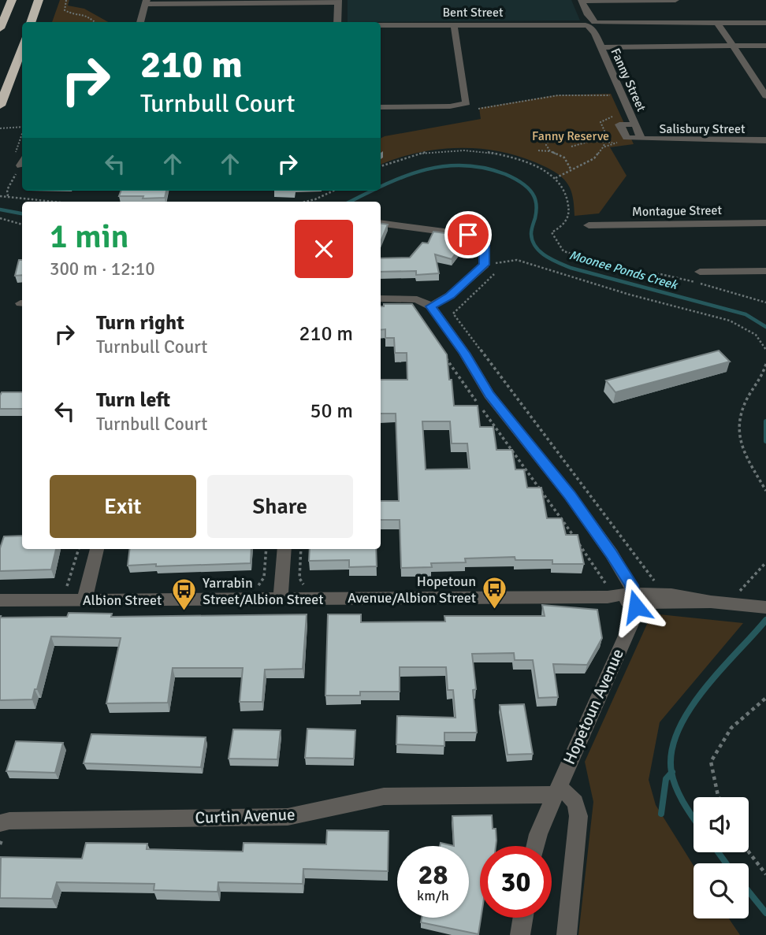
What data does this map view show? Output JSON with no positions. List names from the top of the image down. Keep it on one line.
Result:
{"streets":{"street":["Bent Street","Fanny Street","Salisbury Street","Montague Street","Albion Street","Hopetoun Avenue","Curtin Avenue"]},"crossings":[["Bent Street","Fanny Street"],["Fanny Street","Salisbury Street"],["Albion Street","Hopetoun Avenue"],["Hopetoun Avenue","Curtin Avenue"]],"water":["Moonee Ponds Creek"],"parks":["Fanny Reserve"],"places":{"bus stop":["Hopetoun Avenue/Albion Street","Yarrabin Street/Albion Street"]},"page":{"turn":["210 m","Turnbull Court"],"heading":["1 min","300 m · 12:10"],"list":[{"name":"Turn right","note":"Turnbull Court","value":"210 m"},{"name":"Turn left","note":"Turnbull Court","value":"50 m"}],"buttons":["Exit","Share"],"speed":"28 km/h","limit":"30"}}
